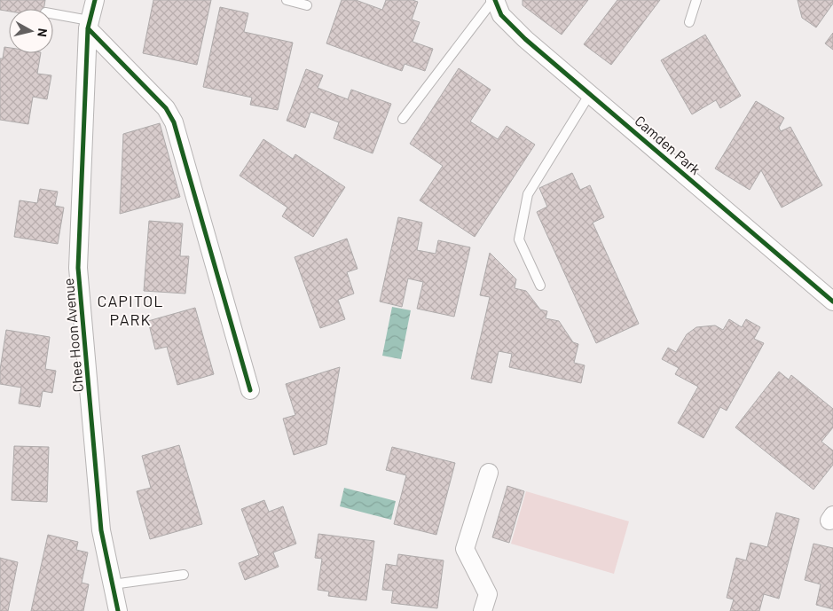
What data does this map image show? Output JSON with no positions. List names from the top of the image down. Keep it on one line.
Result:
{"streets":{"street":["Camden Park","Chee Hoon Avenue"]},"districts":["CAPITOL PARK"],"north":"right"}
